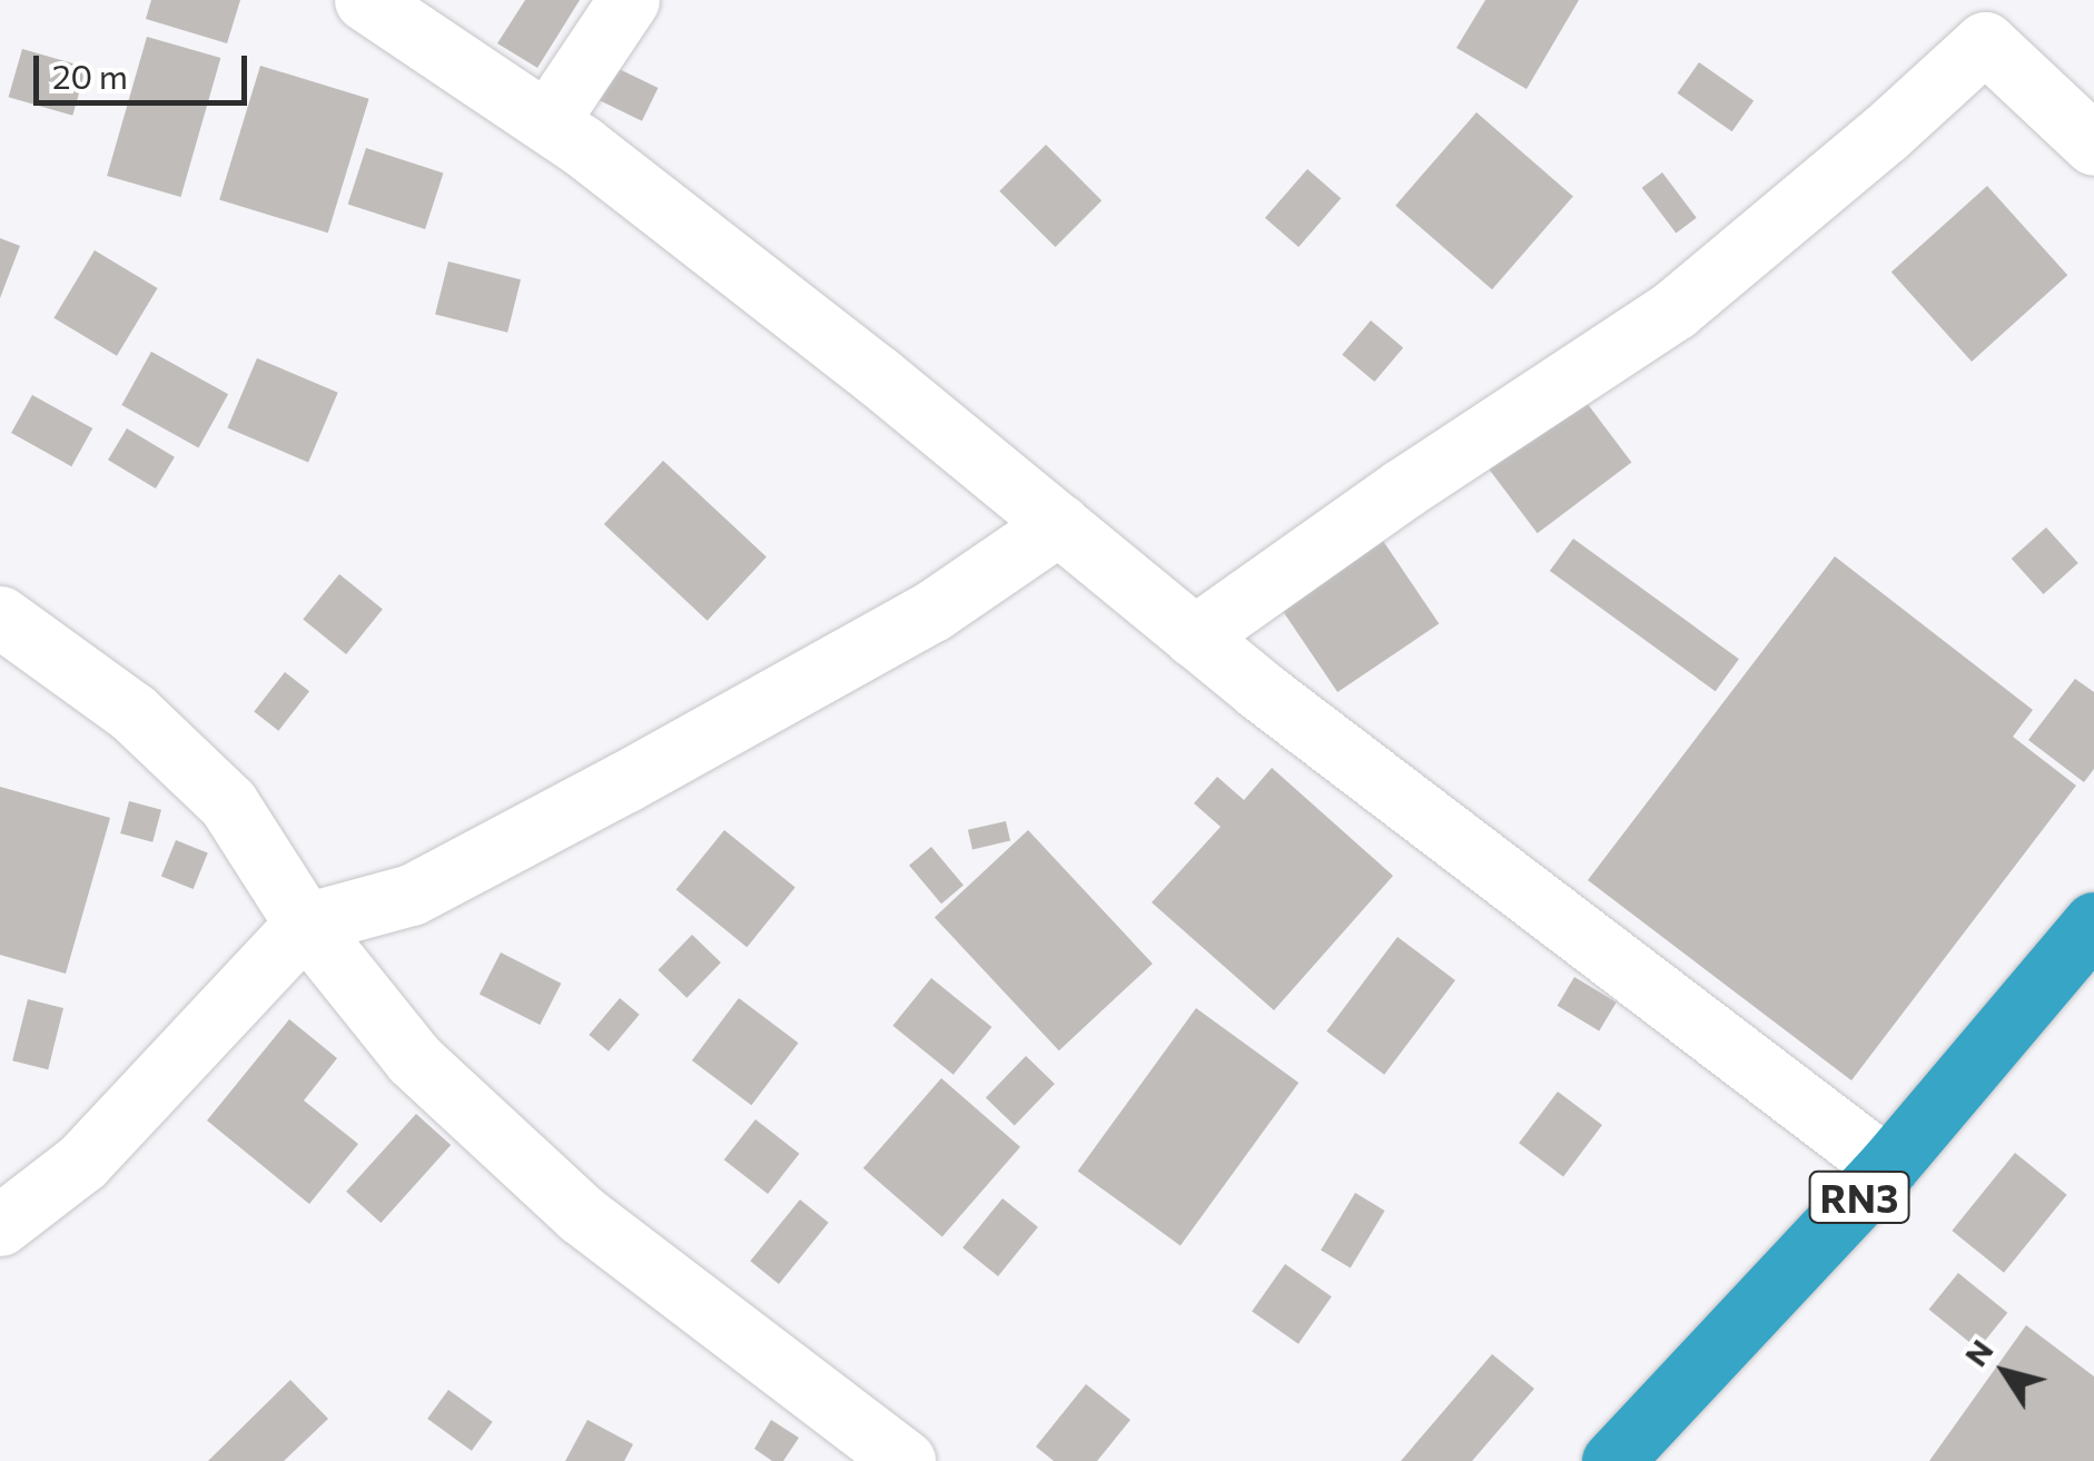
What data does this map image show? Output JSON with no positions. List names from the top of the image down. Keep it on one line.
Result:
{"streets":{"highway":["RN3"]},"scale_bar":"20 m","north":"top left"}
